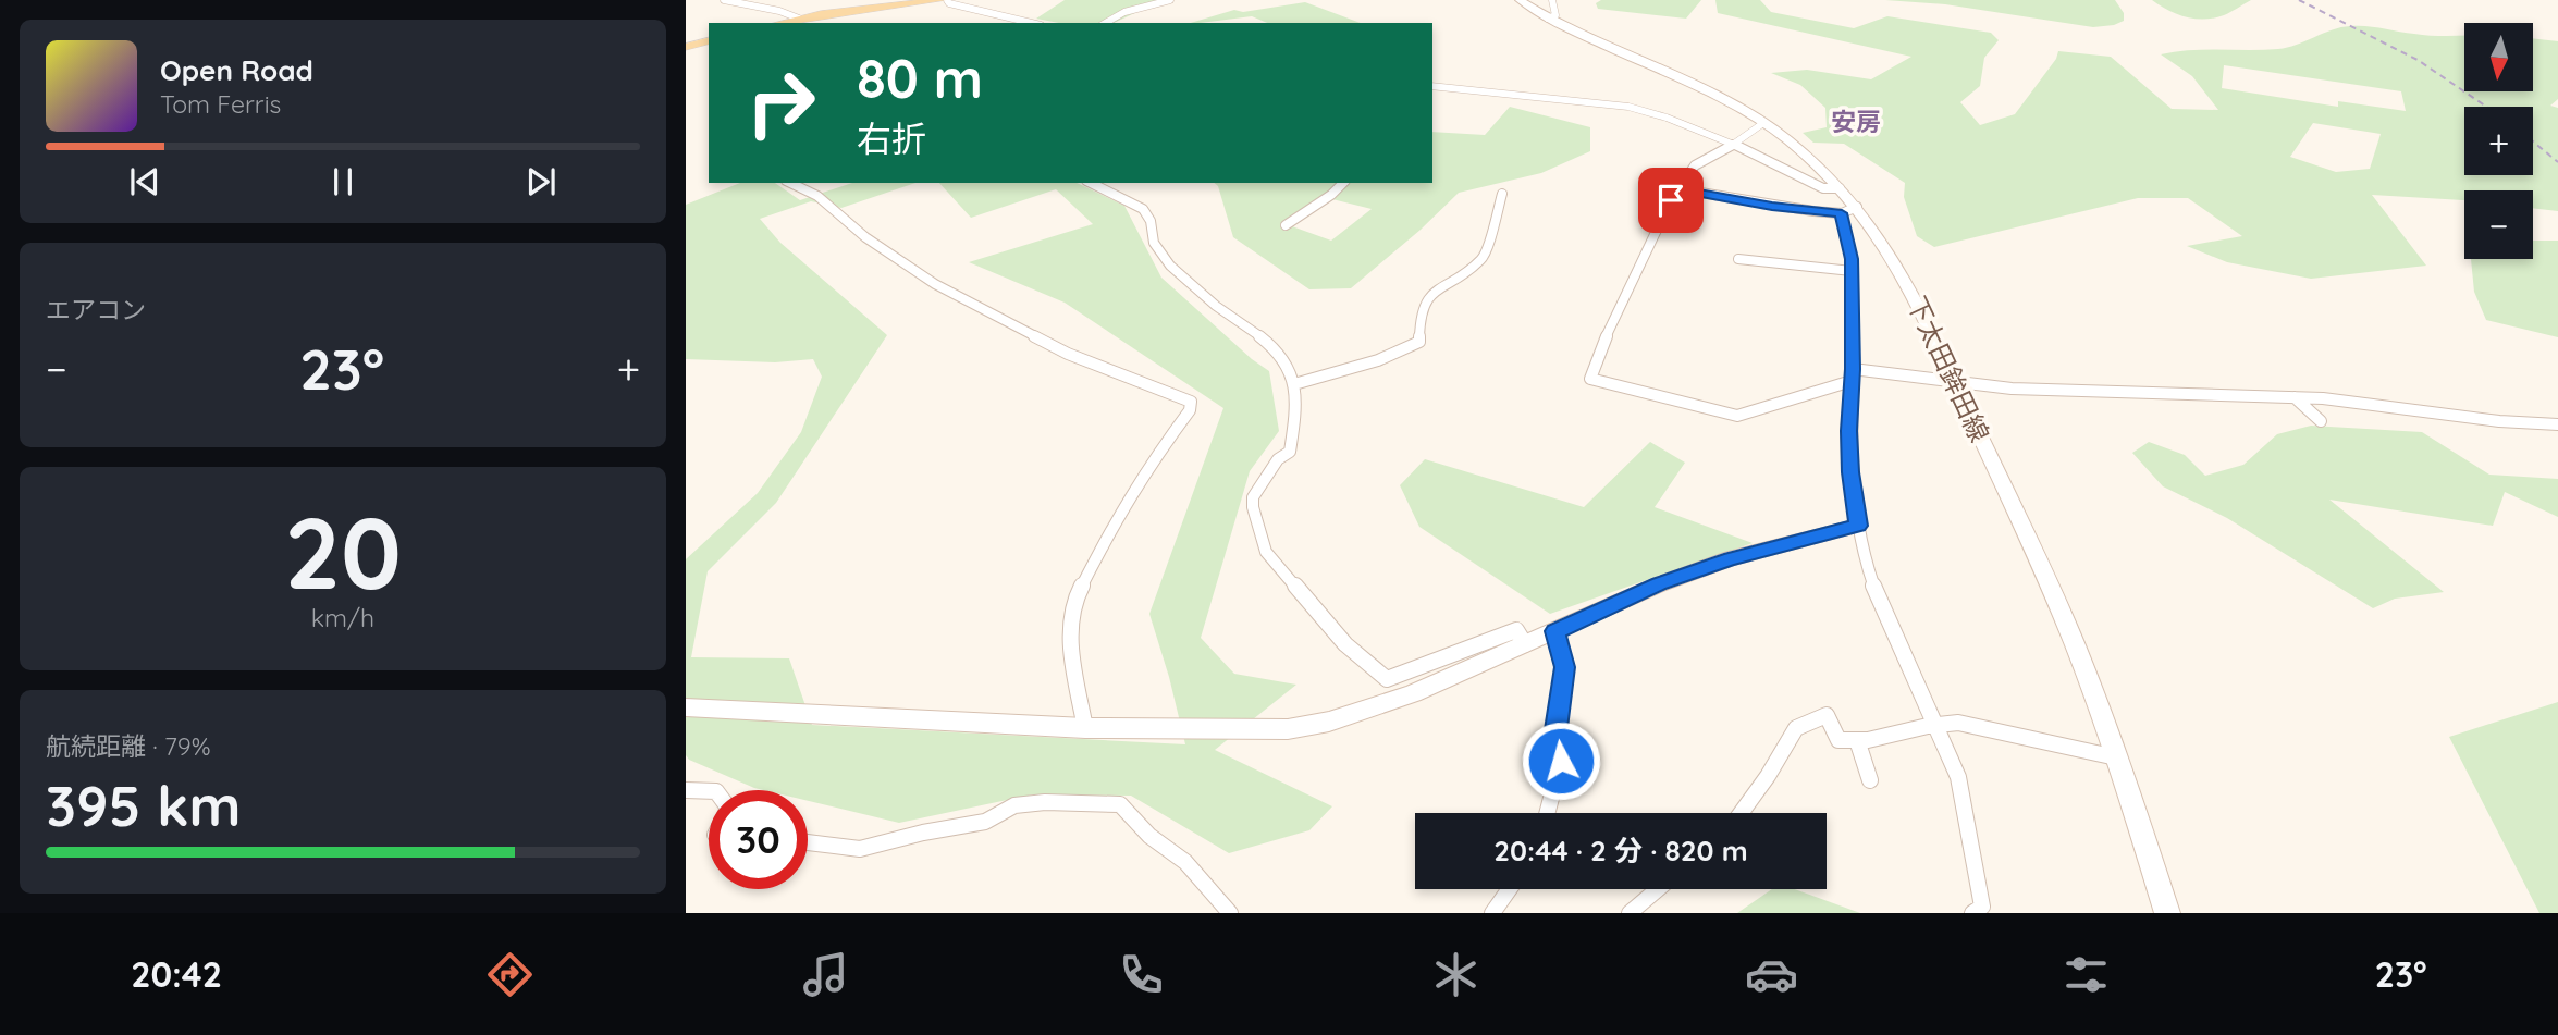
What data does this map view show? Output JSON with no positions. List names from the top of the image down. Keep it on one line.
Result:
{"streets":{"main road":["下太田鉾田線"]},"districts":["安房"],"north":"bottom","page":{"map_buttons":["+","−"],"turn":["80 m","右折"],"song":["Open Road","Tom Ferris"],"tile":["エアコン",["20","km/h"],["航続距離 · 79%","395 km"]],"heat":["−","23°","+"],"limit":"30","trip":"20:44 · 2 分 · 820 m","tabs":["20:42","23°"]}}
